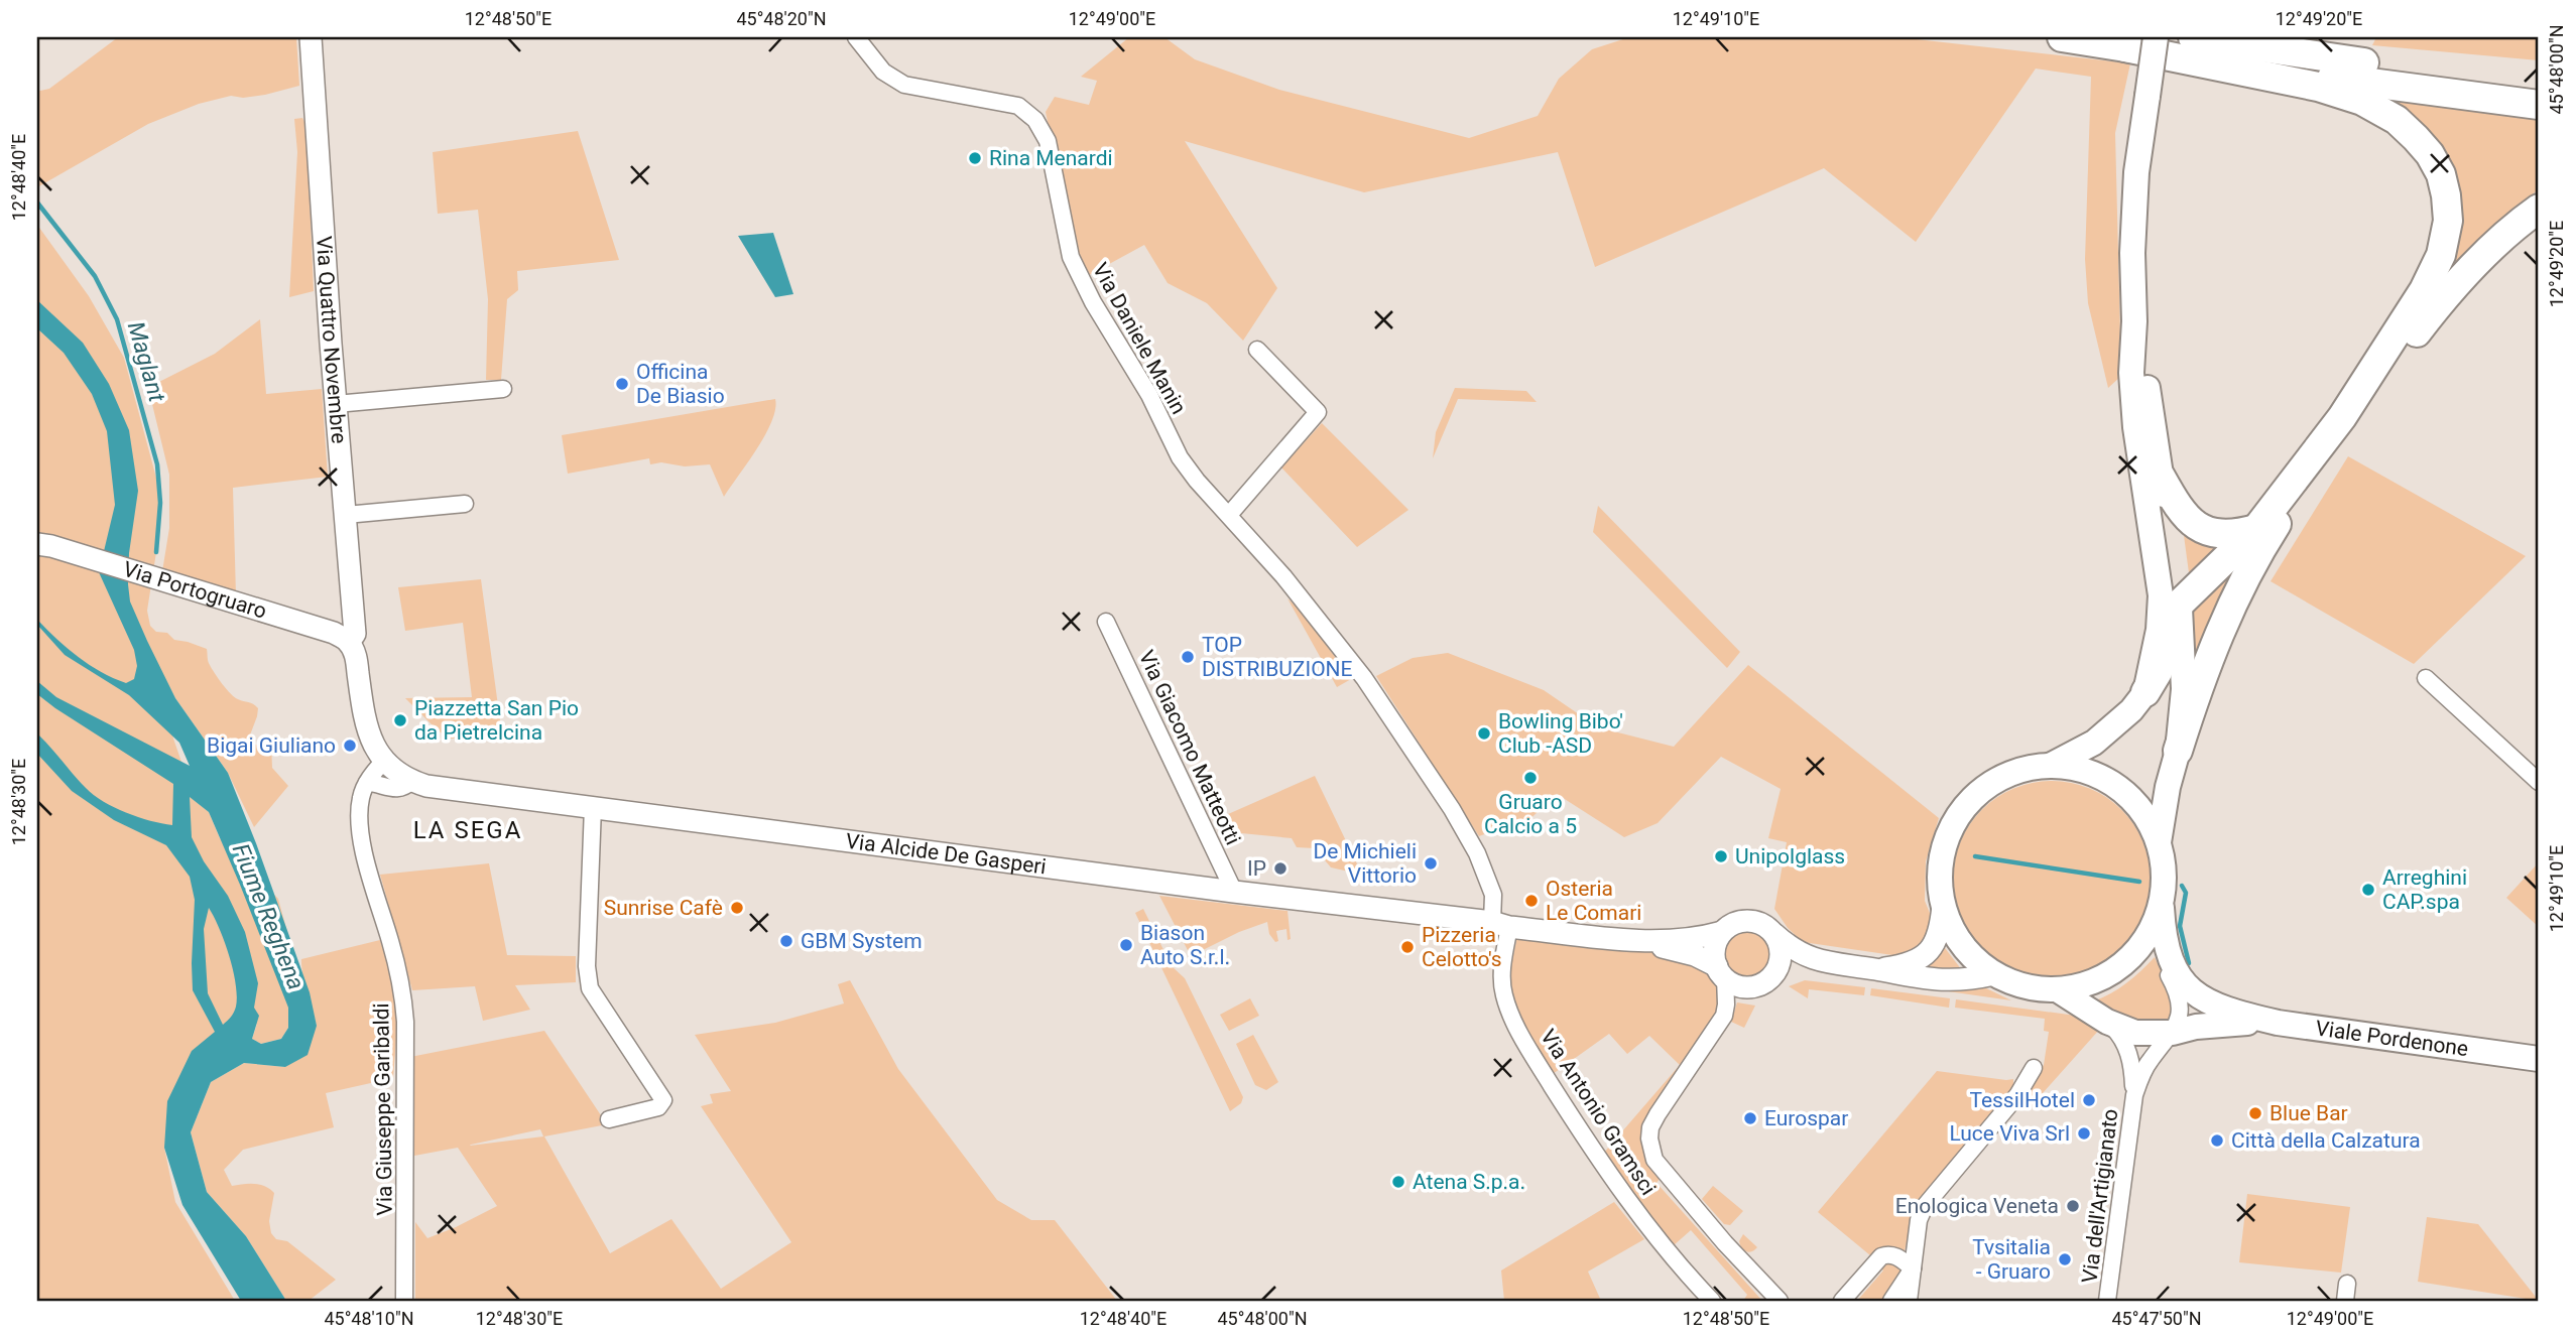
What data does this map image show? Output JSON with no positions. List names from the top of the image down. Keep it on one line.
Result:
{"streets":{"main road":["Via Quattro Novembre","Via Portogruaro","Via Alcide De Gasperi","Viale Pordenone"],"street":["Via Daniele Manin","Via Giacomo Matteotti","Via Giuseppe Garibaldi","Via Antonio Gramsci","Via dell'Artigianato"]},"crossings":[["Via Daniele Manin","Via Alcide De Gasperi"],["Via Daniele Manin","Via Antonio Gramsci"],["Via Quattro Novembre","Via Portogruaro"],["Via Quattro Novembre","Via Alcide De Gasperi"],["Via Portogruaro","Via Alcide De Gasperi"],["Via Giacomo Matteotti","Via Alcide De Gasperi"],["Via Alcide De Gasperi","Via Giuseppe Garibaldi"],["Via Alcide De Gasperi","Via Antonio Gramsci"]],"districts":["LA SEGA"],"water":["Maglant","Fiume Reghena"],"places":["Rina Menardi","Officina De Biasio","TOP DISTRIBUZIONE","Piazzetta San Pio da Pietrelcina","Bowling Bibo' Club -ASD","Bigai Giuliano","Gruaro Calcio a 5","Unipolglass","De Michieli Vittorio","IP","Arreghini CAP.spa","Osteria Le Comari","Sunrise Cafè","GBM System","Biason Auto S.r.l.","Pizzeria Celotto's","TessilHotel","Blue Bar","Eurospar","Luce Viva Srl","Città della Calzatura","Atena S.p.a.","Enologica Veneta","Tvsitalia - Gruaro"],"coordinates":["12°48'50\"E","45°48'20\"N","12°49'00\"E","12°49'10\"E","12°49'20\"E","45°48'00\"N","12°48'40\"E","12°48'30\"E","45°48'10\"N","45°47'50\"N"]}
